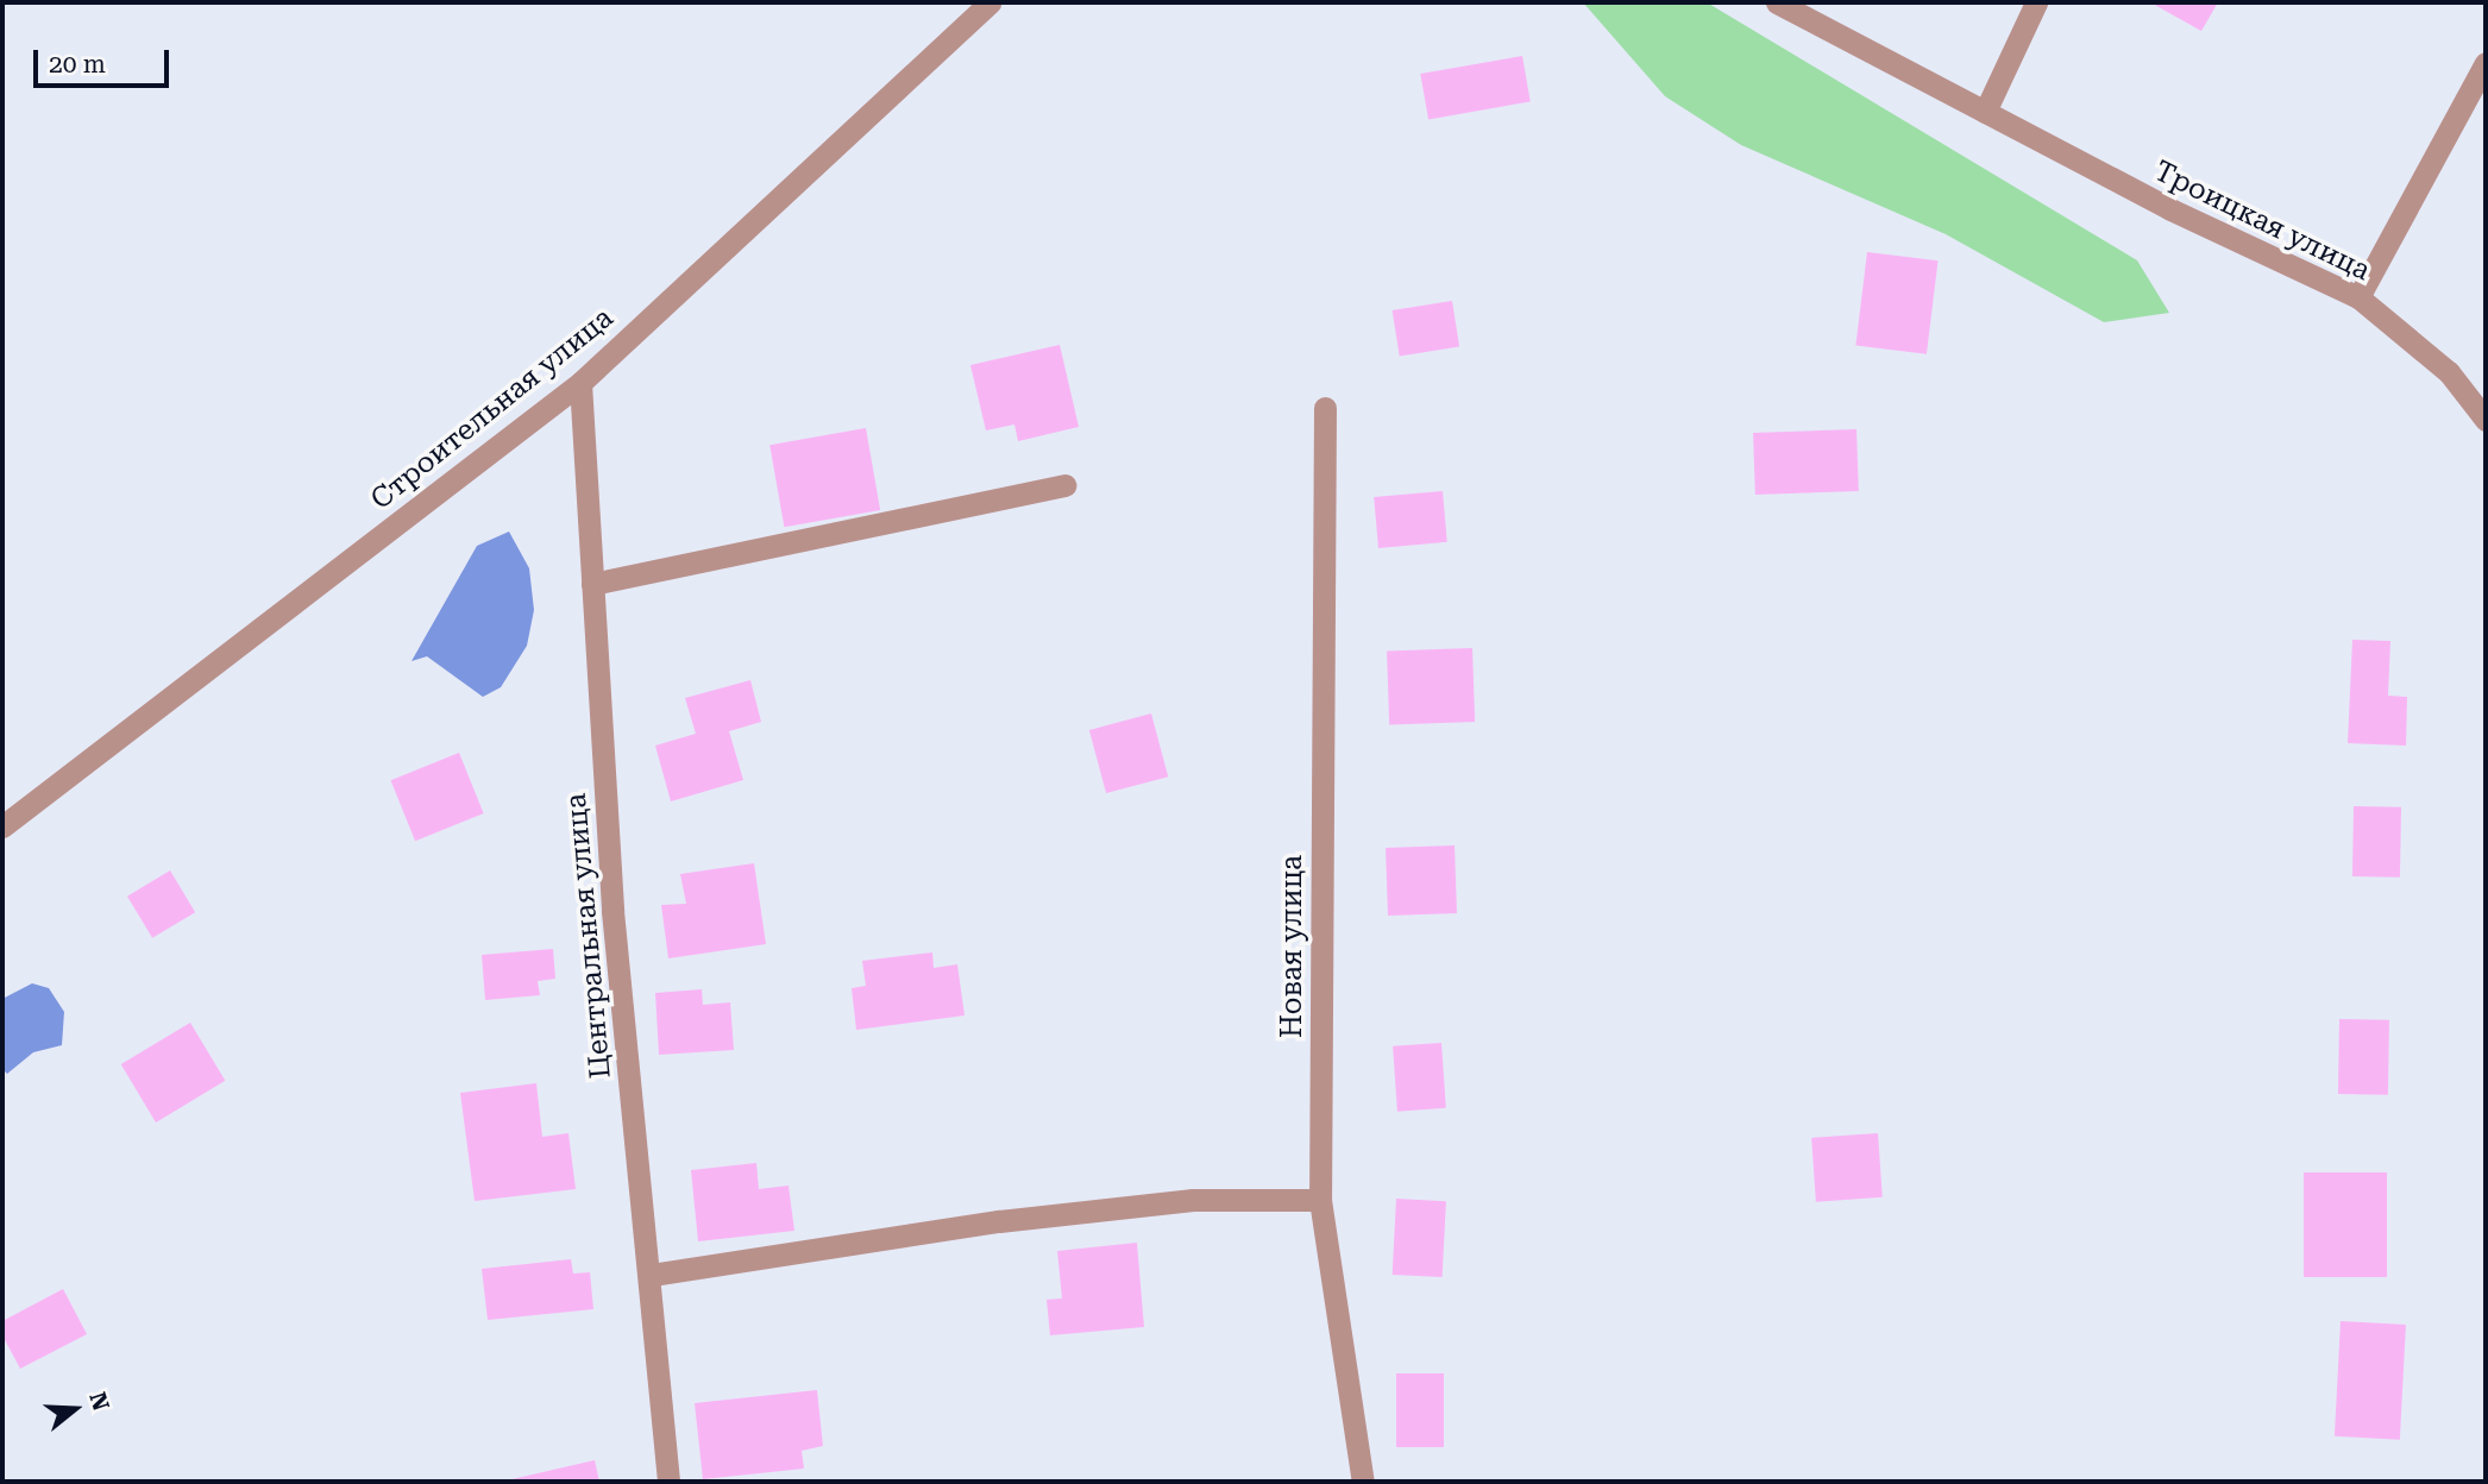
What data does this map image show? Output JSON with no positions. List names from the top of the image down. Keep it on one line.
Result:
{"streets":{"street":["Троицкая улица","Строительная улица","Центральная улица","Новая улица"]},"crossings":[["Строительная улица","Центральная улица"]],"scale_bar":"20 m","north":"right"}
